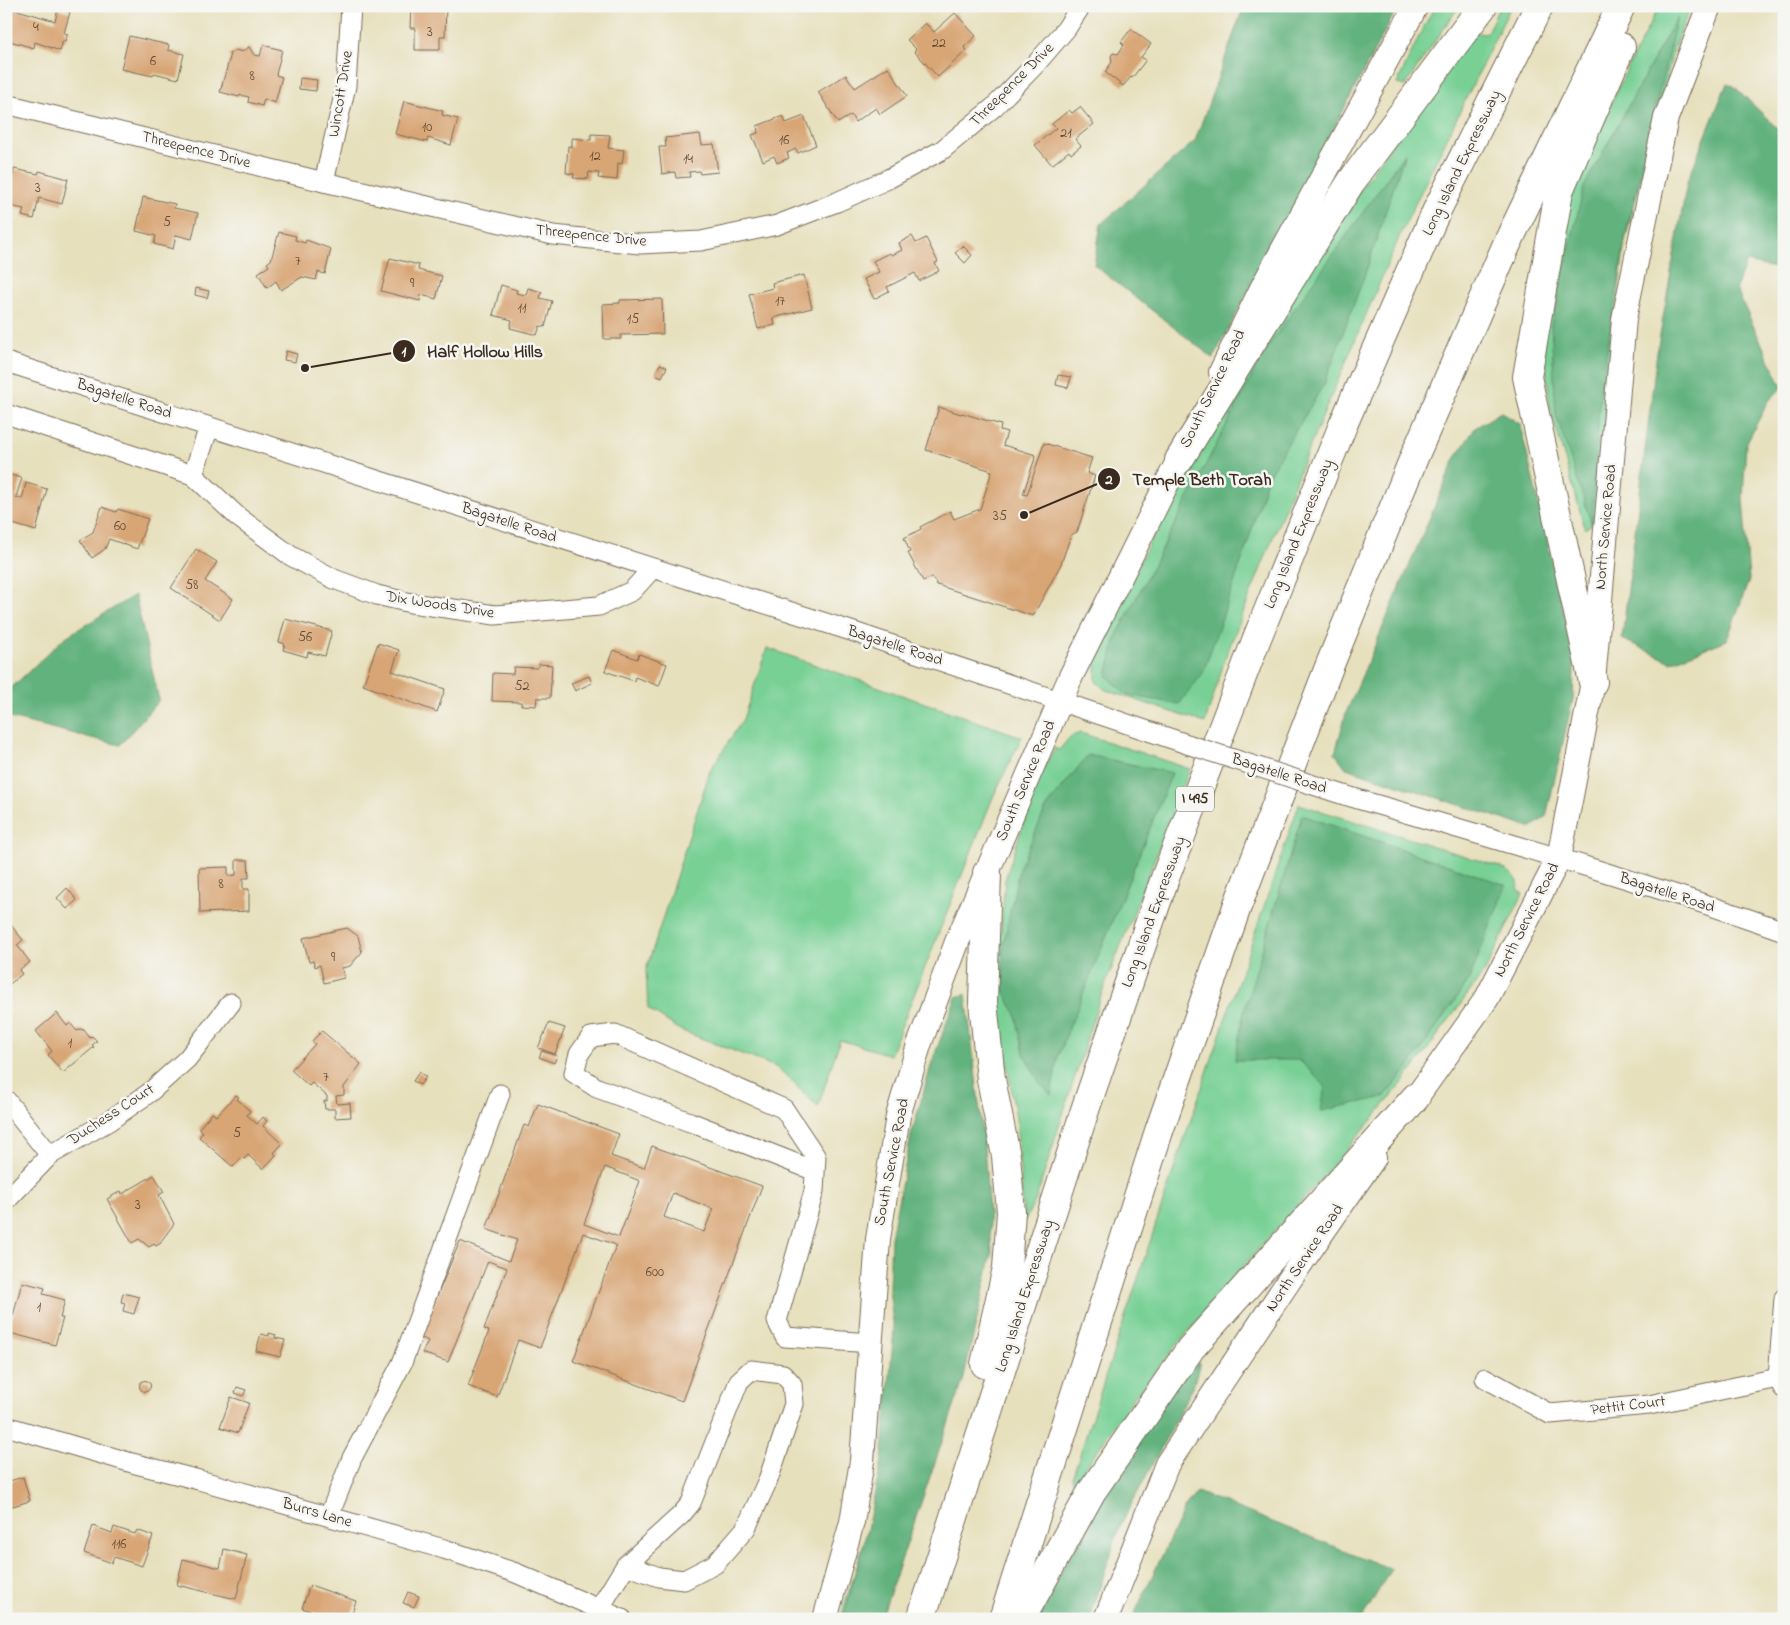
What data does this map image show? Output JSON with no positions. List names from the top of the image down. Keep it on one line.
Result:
{"streets":{"highway":["Long Island Expressway","I 495"],"main road":["South Service Road","North Service Road"],"street":["Threepence Drive","Wincott Drive","Bagatelle Road","Dix Woods Drive","Duchess Court","Pettit Court","Burrs Lane"]},"crossings":[["Threepence Drive","Wincott Drive"],["South Service Road","Bagatelle Road"],["Bagatelle Road","North Service Road"],["Bagatelle Road","Dix Woods Drive"]],"places":["Half Hollow Hills","Temple Beth Torah"],"house_numbers":["4","3","22","6","8","10","21","16","12","14","3","5","7","9","17","11","15","35","60","58","56","52","8","9","1","7","5","3","600","1","116"]}
